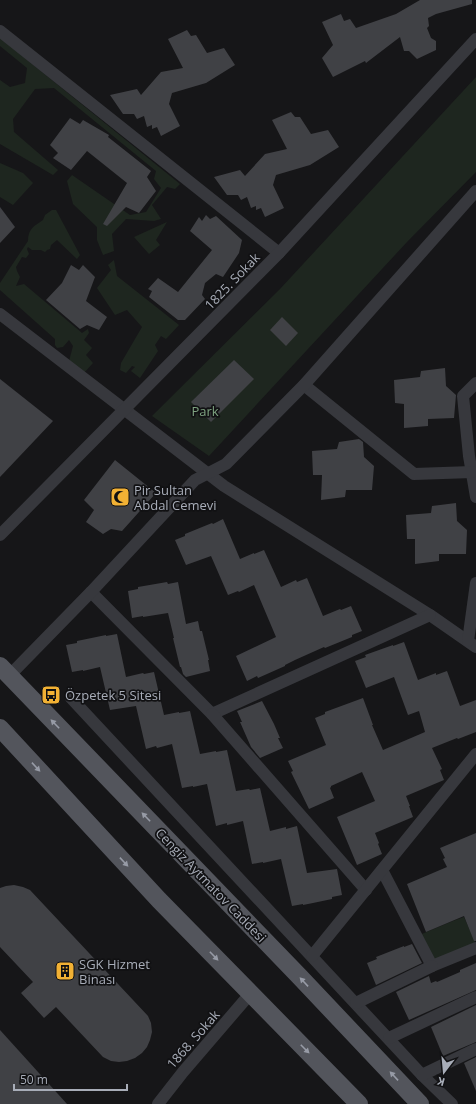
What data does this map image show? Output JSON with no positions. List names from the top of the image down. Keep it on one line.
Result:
{"streets":{"main road":["Cengiz Aytmatov Caddesi"],"street":["1825. Sokak","1868. Sokak"]},"parks":["Park"],"places":{"mosque":["Pir Sultan Abdal Cemevi"],"bus stop":["Özpetek 5 Sitesi"],"building":["SGK Hizmet Binası"]},"scale_bar":"50 m","north":"bottom"}
